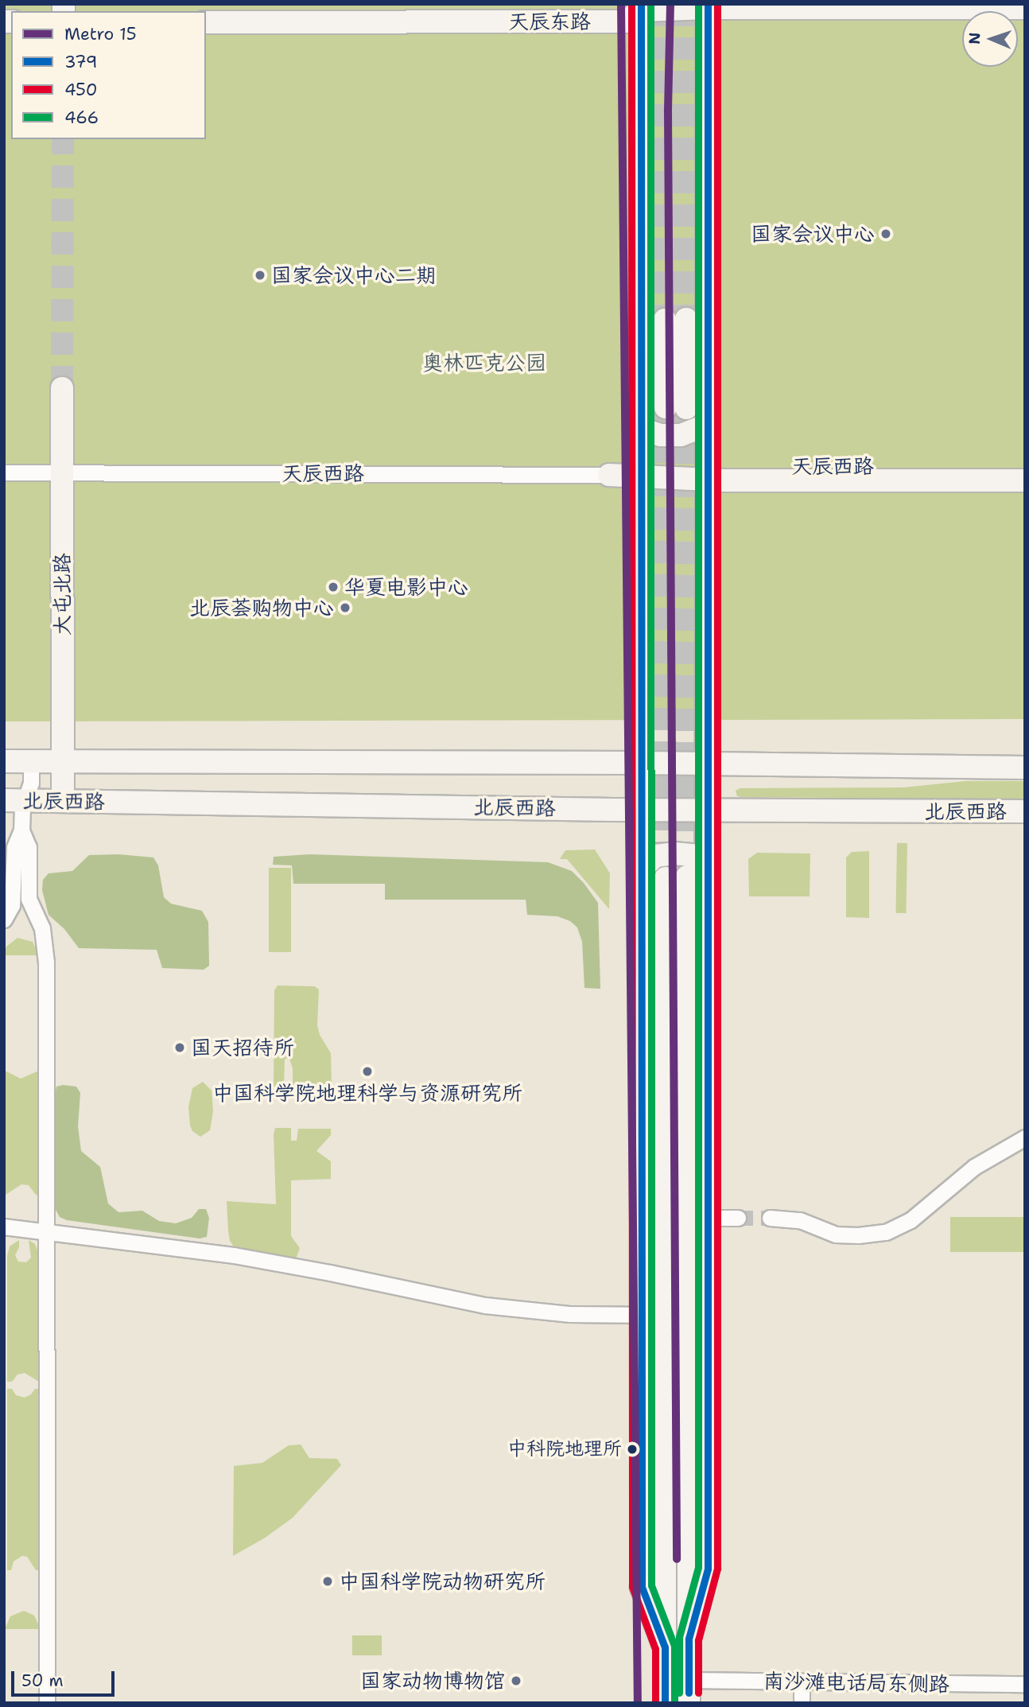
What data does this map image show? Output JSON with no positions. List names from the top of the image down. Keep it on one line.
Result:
{"streets":{"street":["天辰东路","天辰西路","大屯北路","北辰西路","南沙滩电话局东侧路"]},"crossings":[["天辰西路","大屯北路"],["大屯北路","北辰西路"]],"parks":["奥林匹克公园"],"places":["国家会议中心","国家会议中心二期","华夏电影中心","北辰荟购物中心","国天招待所","中国科学院地理科学与资源研究所","中科院地理所","中国科学院动物研究所","国家动物博物馆"],"lines":["metro line 15","transit line 379","transit line 450","transit line 466"],"legend":["Metro 15","379","450","466"],"scale_bar":"50 m","north":"left"}
